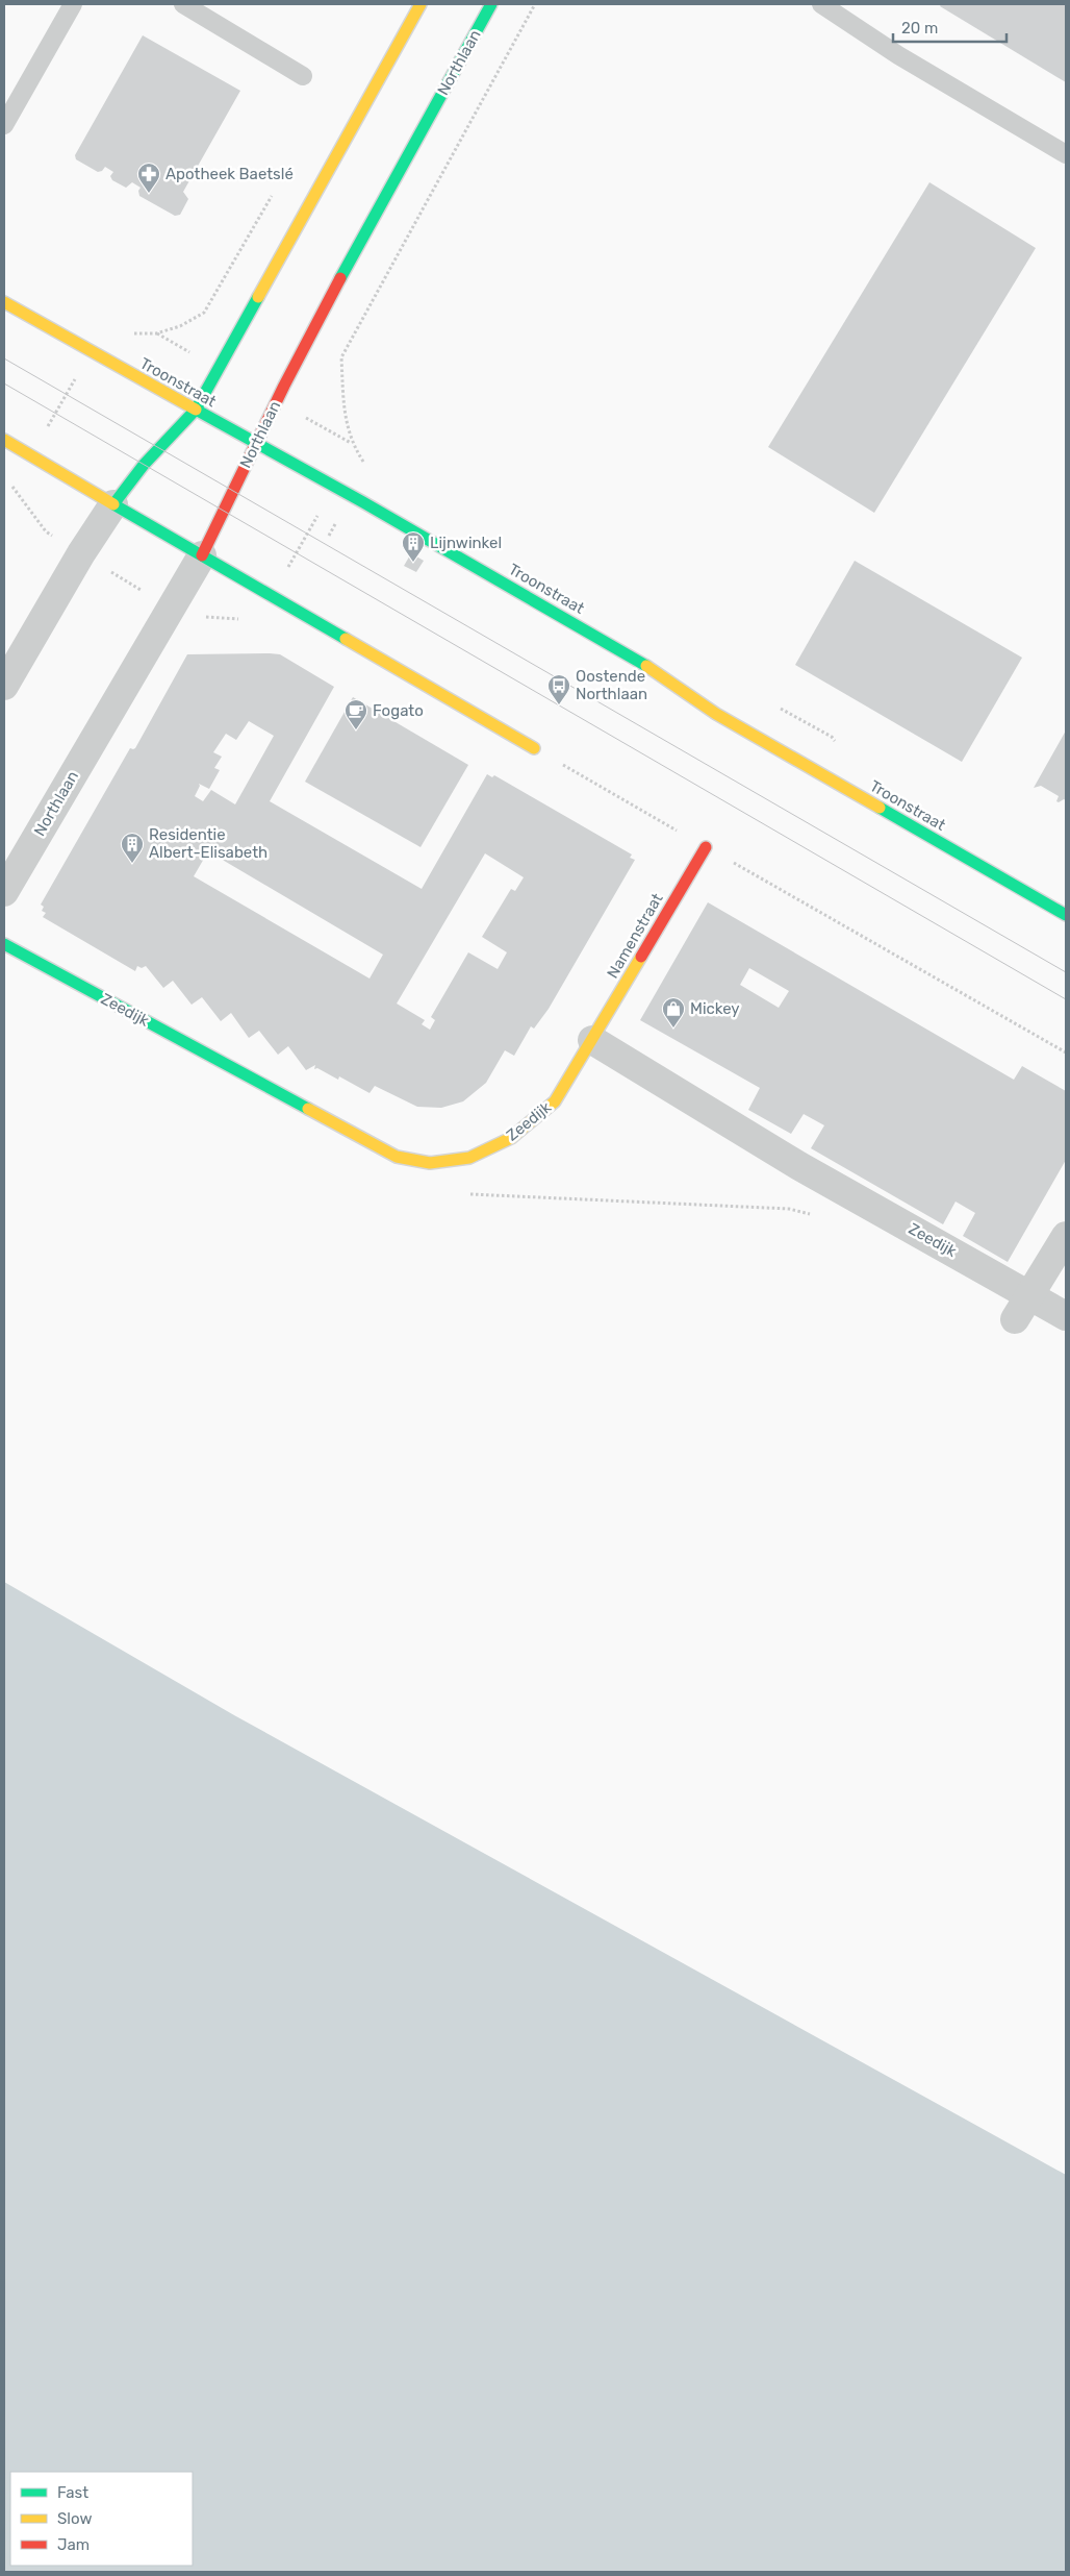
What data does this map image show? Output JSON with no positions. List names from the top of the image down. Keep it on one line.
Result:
{"streets":{"main road":["Northlaan","Troonstraat","Namenstraat","Zeedijk"]},"crossings":[["Northlaan","Troonstraat"],["Namenstraat","Zeedijk"]],"places":{"pharmacy":["Apotheek Baetslé"],"building":["Lijnwinkel","Residentie Albert-Elisabeth"],"bus stop":["Oostende Northlaan"],"cafe":["Fogato"],"shop":["Mickey"]},"legend":["Fast","Slow","Jam"],"scale_bar":"20 m"}
